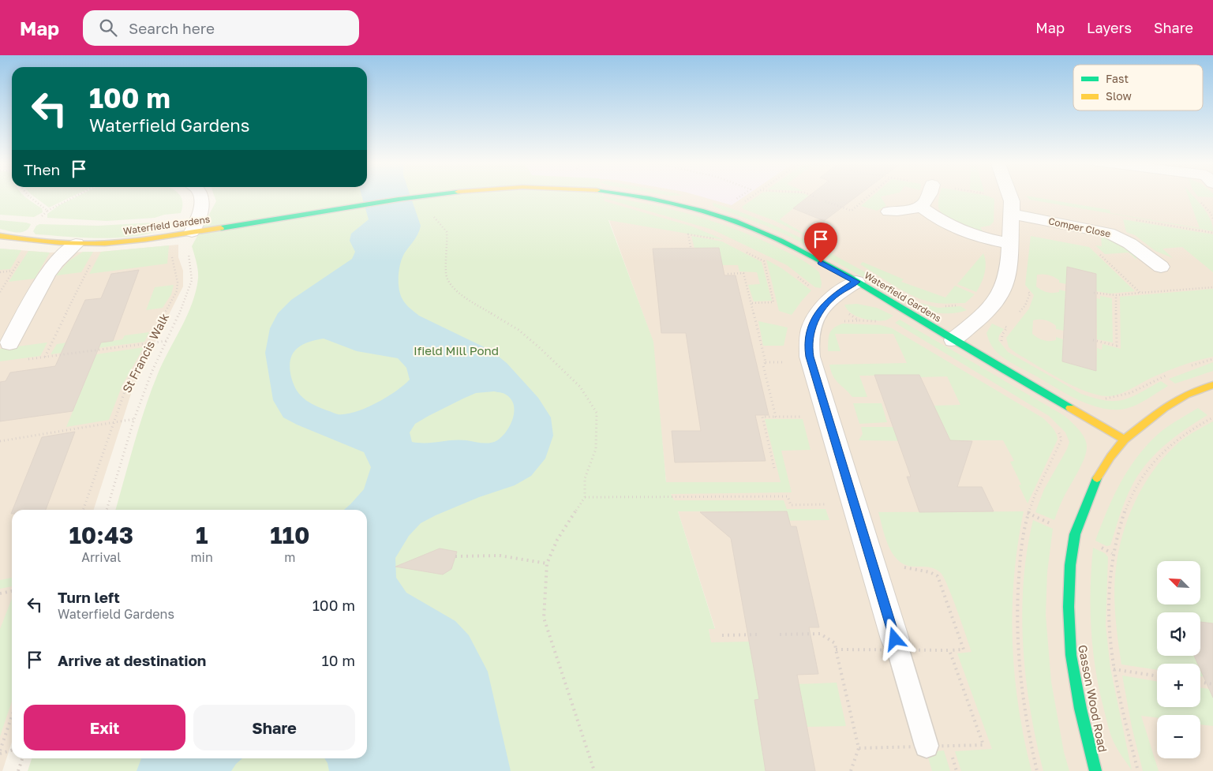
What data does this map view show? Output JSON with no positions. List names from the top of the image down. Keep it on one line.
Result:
{"streets":{"street":["Waterfield Gardens","Comper Close","Gasson Wood Road"],"path":["St Francis Walk"]},"crossings":[["Waterfield Gardens","St Francis Walk"],["Waterfield Gardens","Gasson Wood Road"]],"parks":["Ifield Mill Pond"],"legend":["Fast","Slow"],"north":"top left","page":{"header":"Map","search":"Search here","nav":["Map","Layers","Share"],"turn":["100 m","Waterfield Gardens"],"then":"Then","eta":["10:43","Arrival","1","min","110","m"],"map_buttons":["+","−"],"list":[{"name":"Turn left","note":"Waterfield Gardens","value":"100 m"},{"name":"Arrive at destination","value":"10 m"}],"buttons":["Exit","Share"]}}
